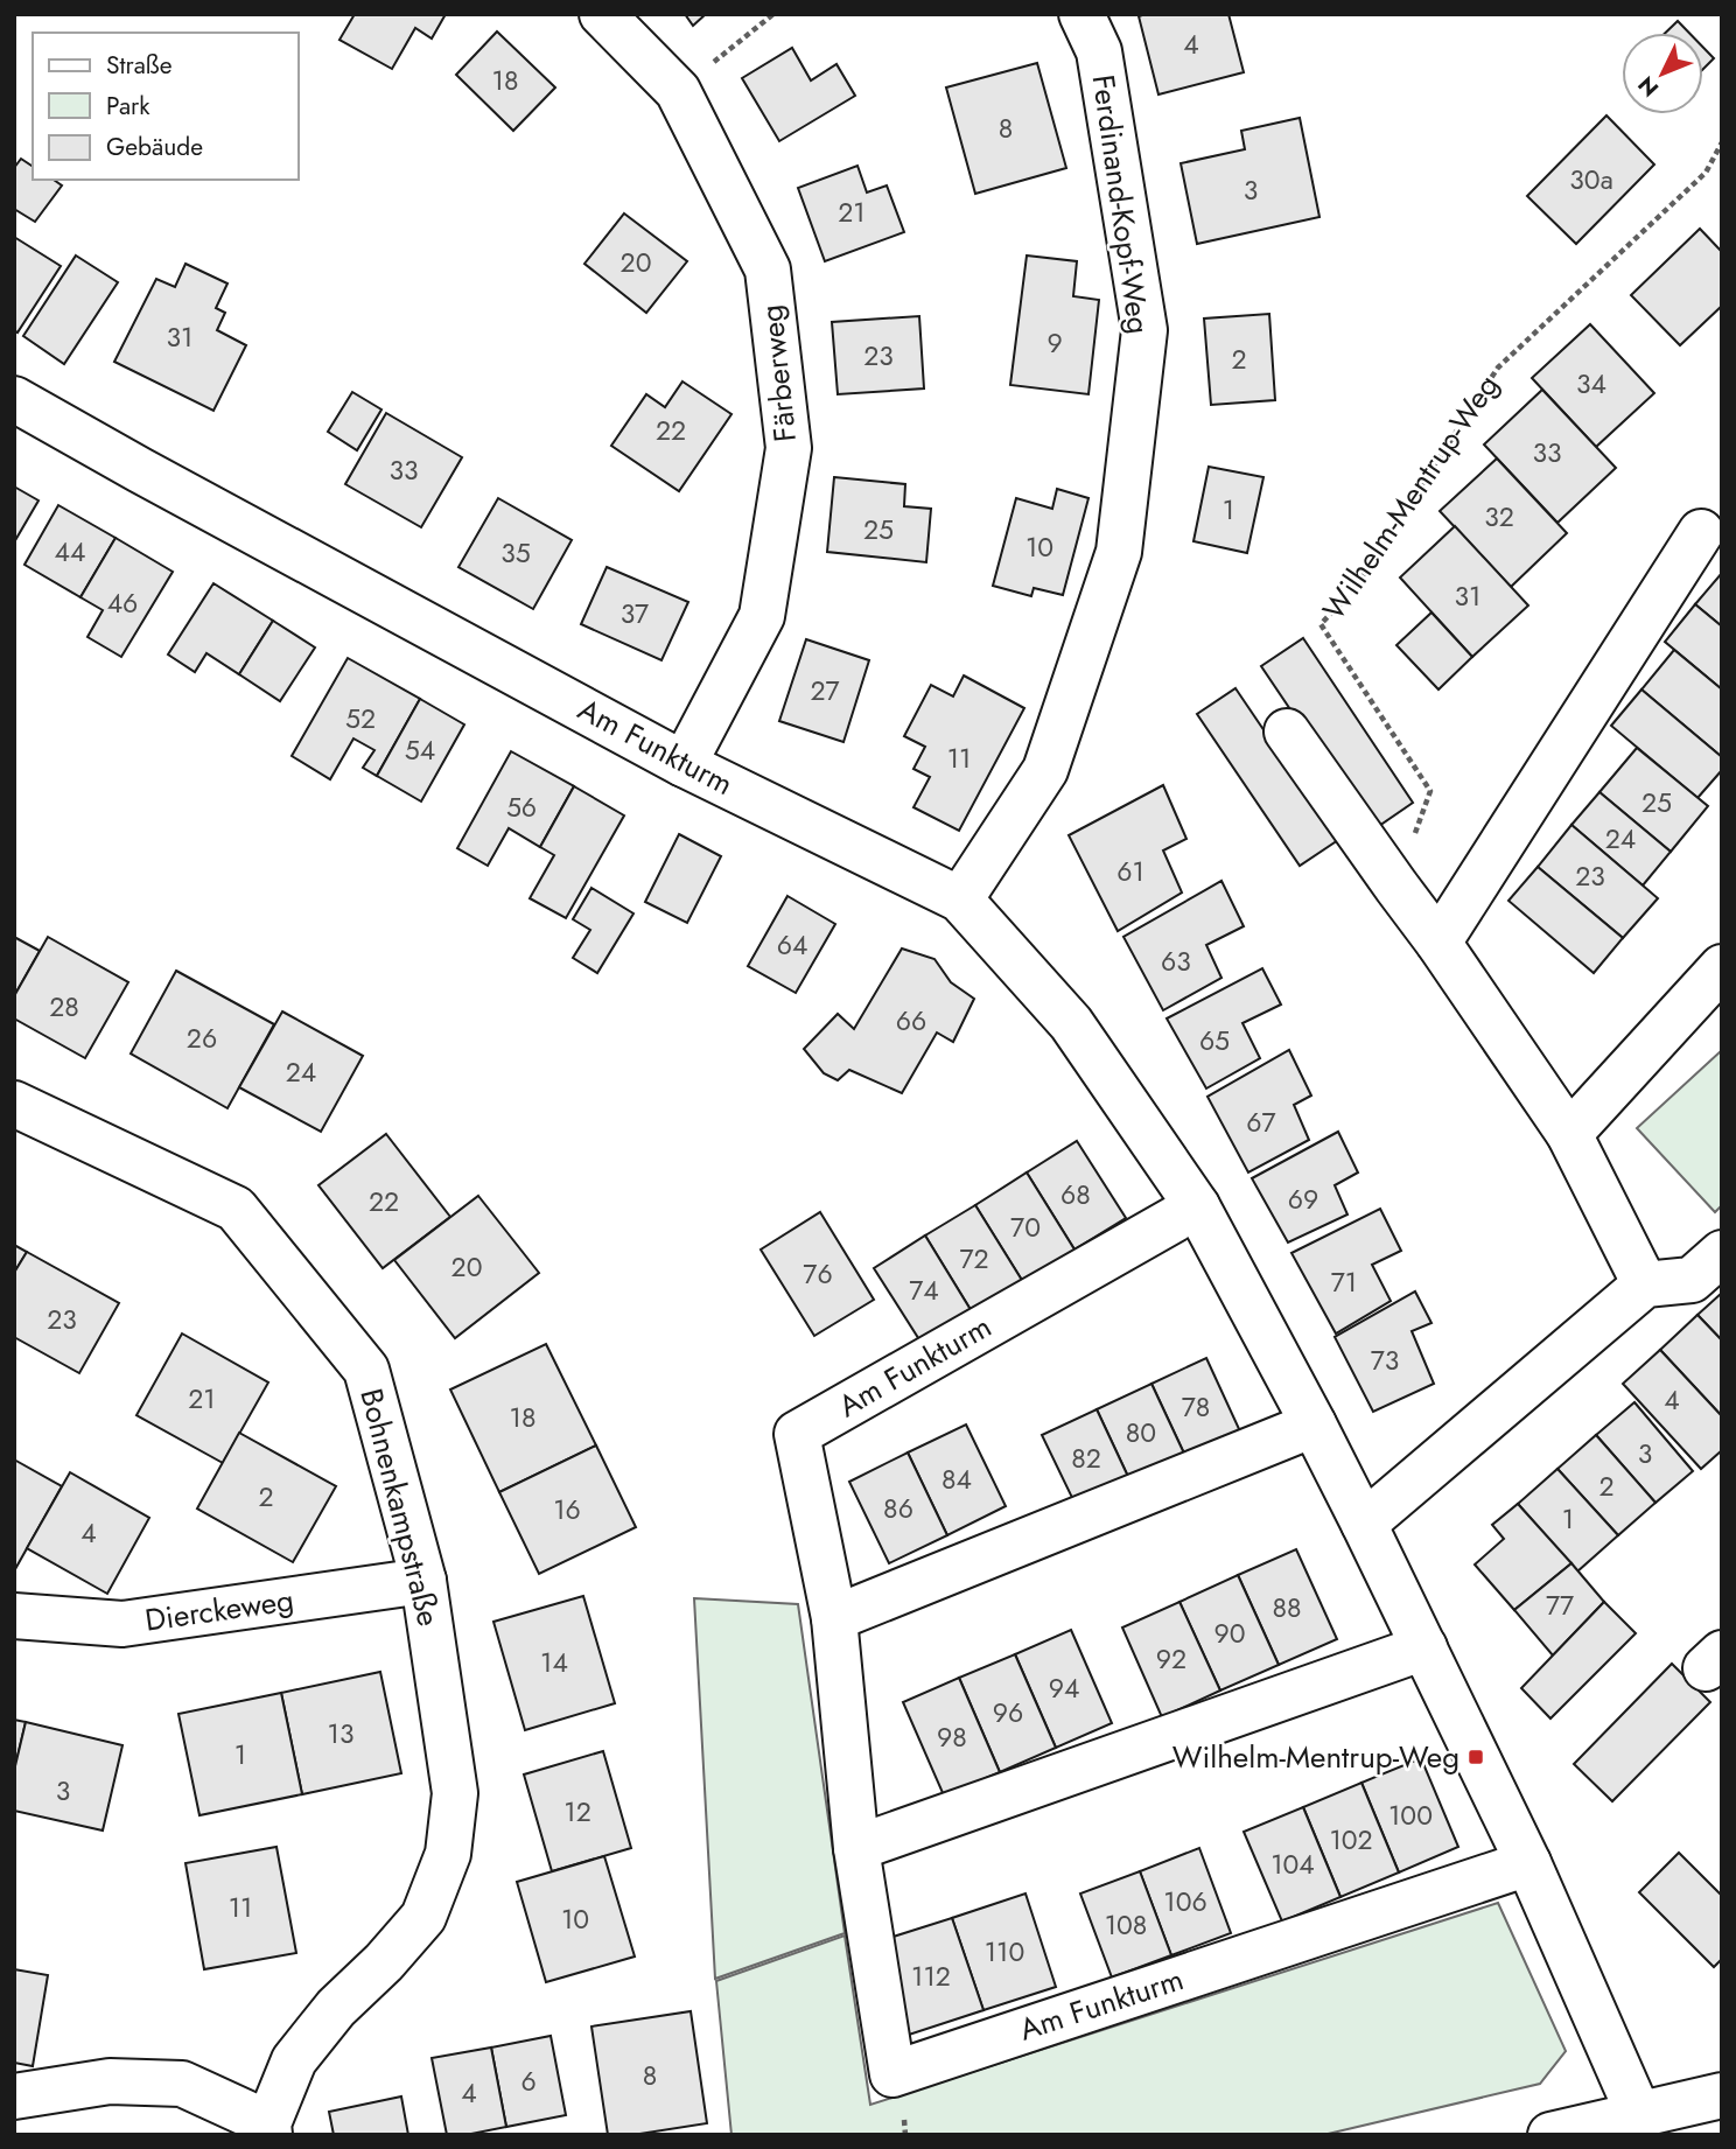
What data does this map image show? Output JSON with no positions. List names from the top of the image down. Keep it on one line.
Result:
{"streets":{"street":["Ferdinand-Kopf-Weg","Färberweg","Am Funkturm","Bohnenkampstraße","Dierckeweg"],"path":["Wilhelm-Mentrup-Weg"]},"crossings":[["Ferdinand-Kopf-Weg","Am Funkturm"],["Färberweg","Am Funkturm"],["Bohnenkampstraße","Dierckeweg"]],"places":{"transit":["Wilhelm-Mentrup-Weg"]},"house_numbers":["4","18","8","30a","3","21","20","31","9","23","2","34","22","33","33","1","32","25","10","44","35","31","46","37","27","52","54","11","25","56","24","61","23","64","63","28","66","26","65","24","67","68","69","22","70","72","20","76","71","74","23","73","21","4","78","18","80","3","82","84","2","2","86","16","1","4","77","88","90","92","14","94","96","13","98","1","3","12","100","102","104","106","11","10","108","110","112","8","6","4"],"legend":["Straße","Park","Gebäude"],"north":"bottom left"}
